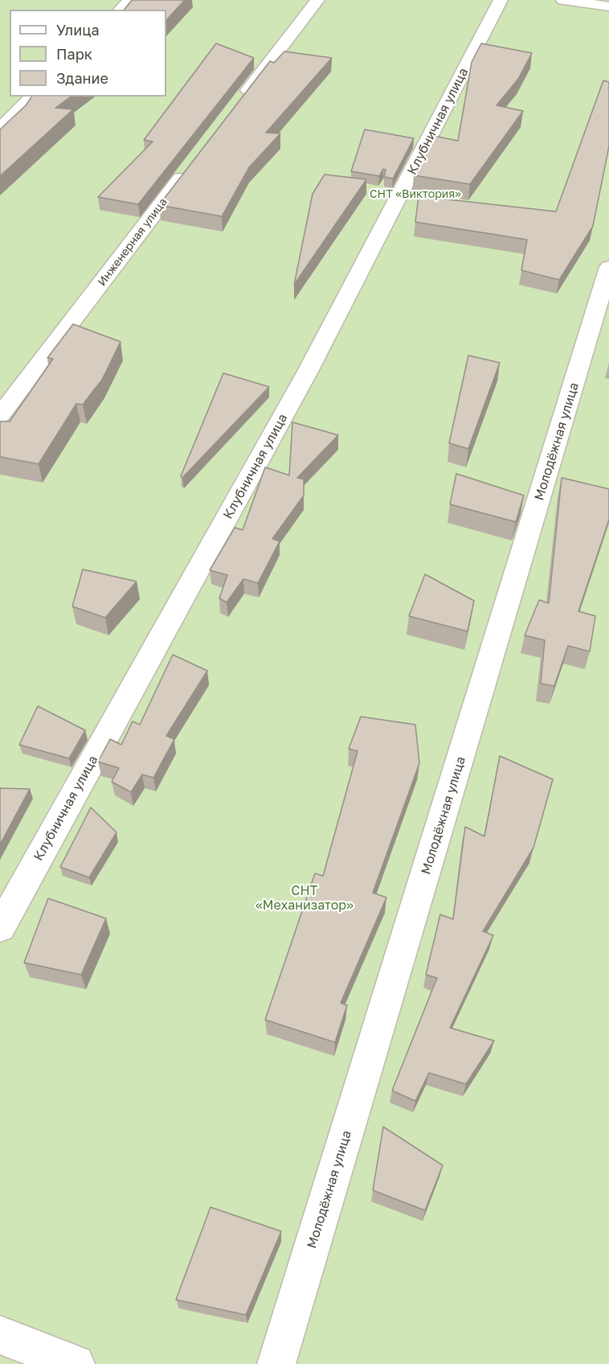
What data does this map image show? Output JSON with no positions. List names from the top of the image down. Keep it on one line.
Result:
{"streets":{"street":["Клубничная улица","Инженерная улица","Молодёжная улица"]},"parks":["СНТ «Виктория»","СНТ «Механизатор»"],"legend":["Улица","Парк","Здание"]}
